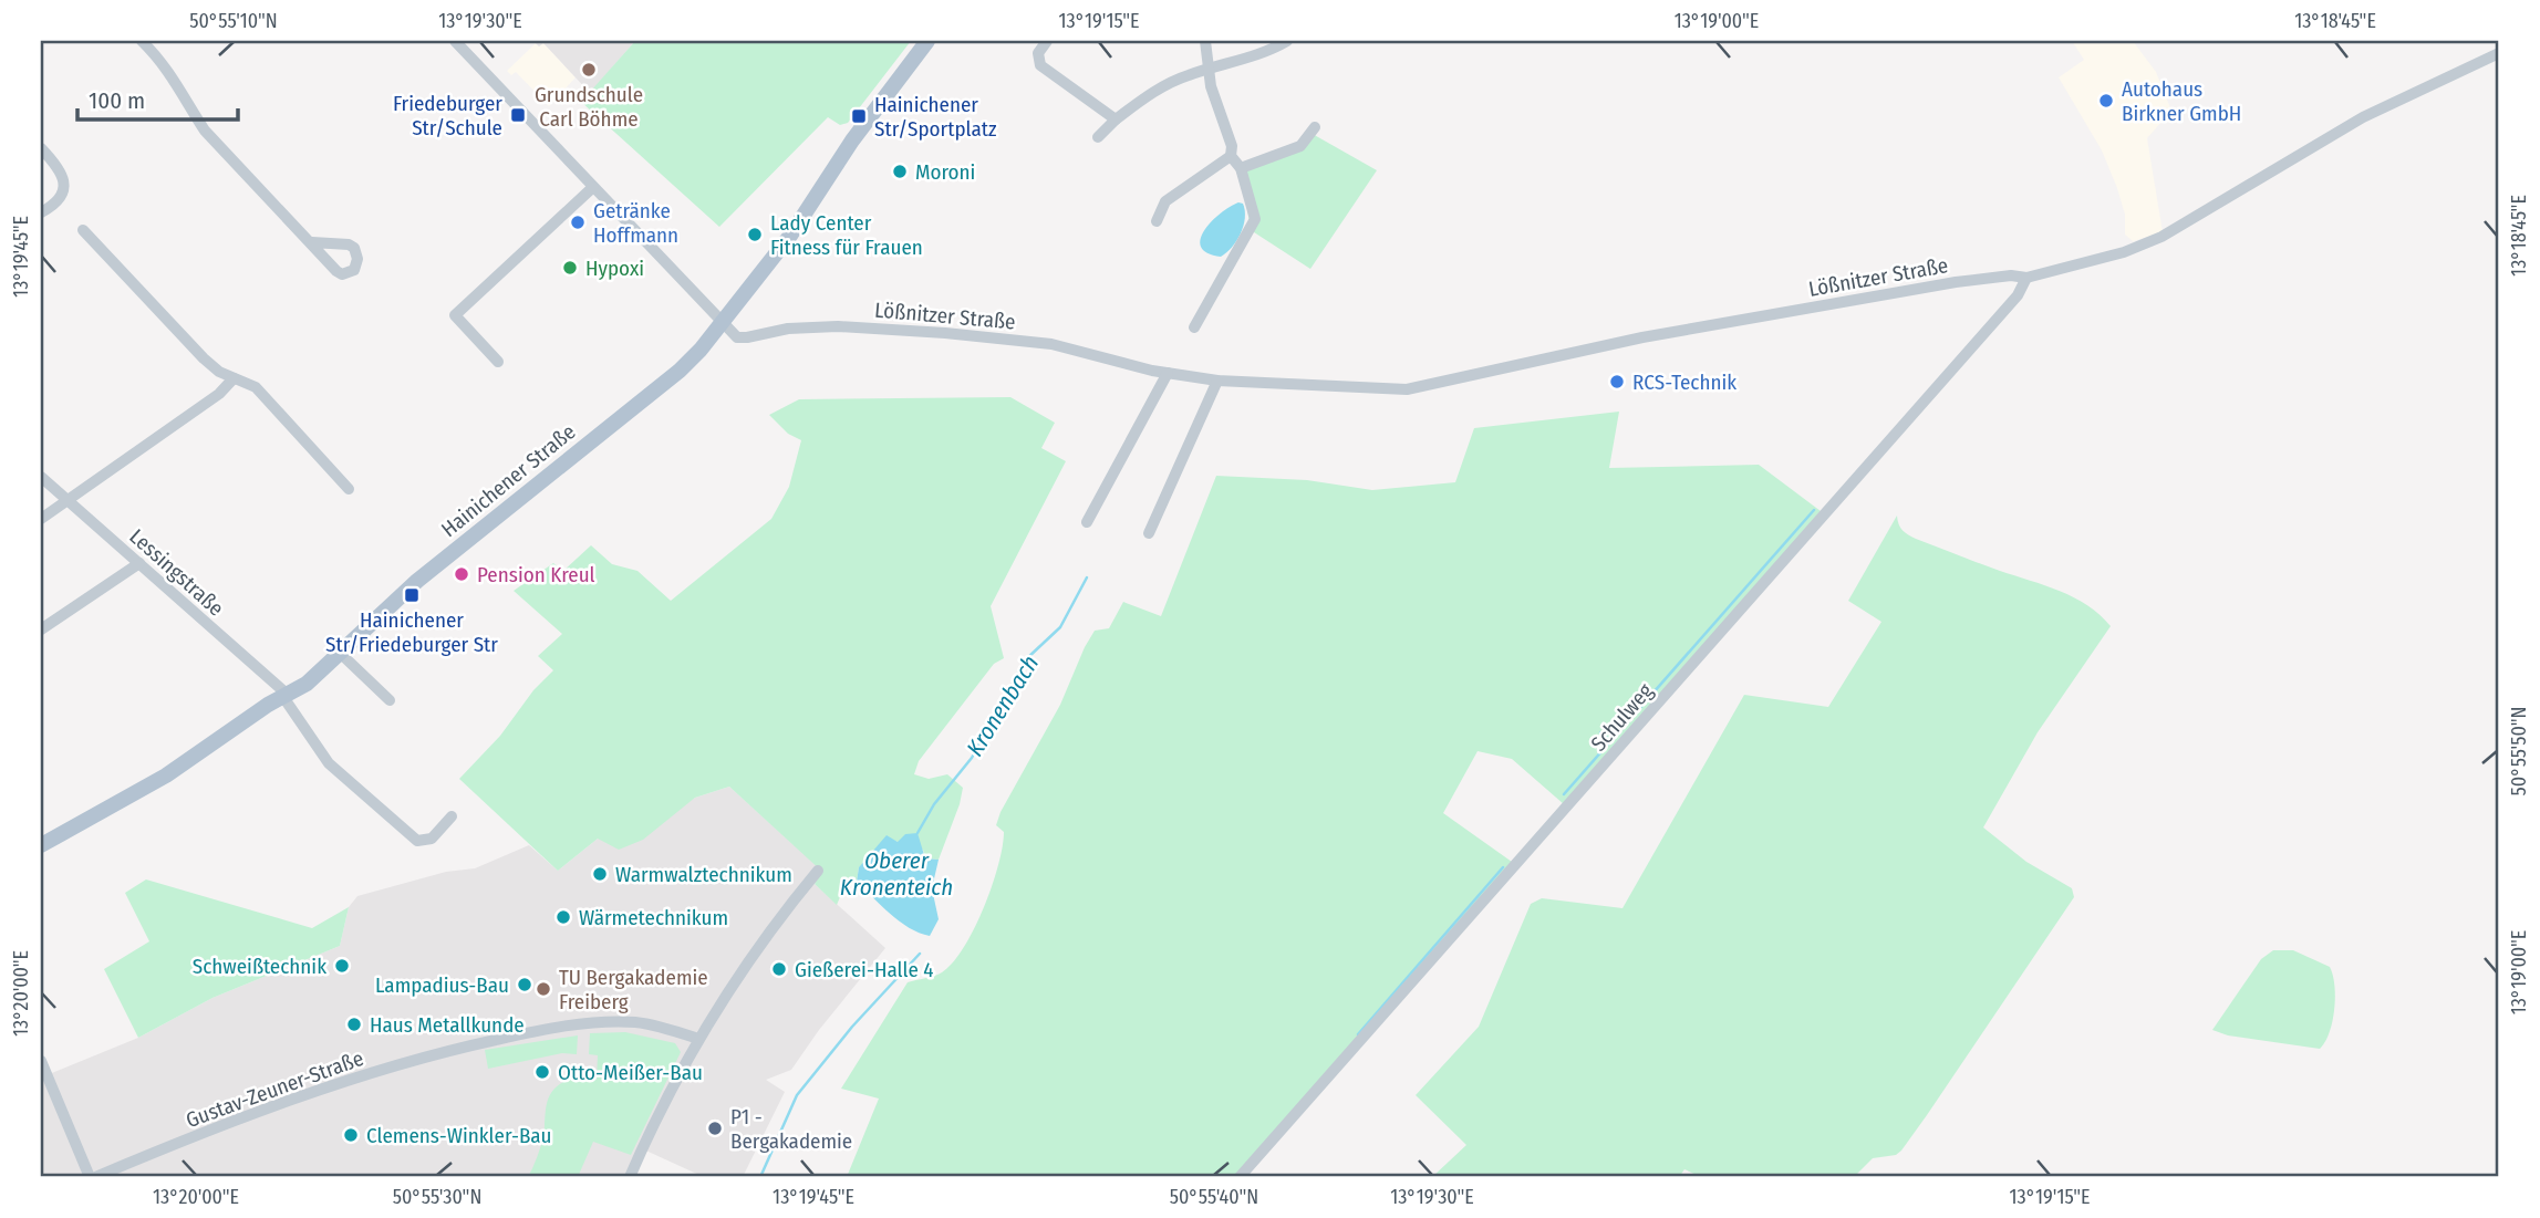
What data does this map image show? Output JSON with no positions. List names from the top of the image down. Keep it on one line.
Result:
{"streets":{"main road":["Hainichener Straße"],"street":["Lößnitzer Straße","Lessingstraße","Schulweg","Gustav-Zeuner-Straße"]},"crossings":[["Lößnitzer Straße","Hainichener Straße"],["Lößnitzer Straße","Schulweg"],["Hainichener Straße","Lessingstraße"]],"water":["Kronenbach","Oberer Kronenteich"],"places":{"other":["Grundschule Carl Böhme","Autohaus Birkner GmbH","Moroni","Getränke Hoffmann","Lady Center Fitness für Frauen","Hypoxi","RCS-Technik","Pension Kreul","Warmwalztechnikum","Wärmetechnikum","Schweißtechnik","Gießerei-Halle 4","Lampadius-Bau","TU Bergakademie Freiberg","Haus Metallkunde","Otto-Meißer-Bau","P1 - Bergakademie","Clemens-Winkler-Bau"],"transit":["Friedeburger Str/Schule","Hainichener Str/Sportplatz","Hainichener Str/Friedeburger Str"]},"scale_bar":"100 m","coordinates":["50°55'10\"N","13°19'30\"E","13°19'15\"E","13°19'00\"E","13°18'45\"E","13°19'45\"E","50°55'50\"N","13°20'00\"E","50°55'30\"N","50°55'40\"N"]}
